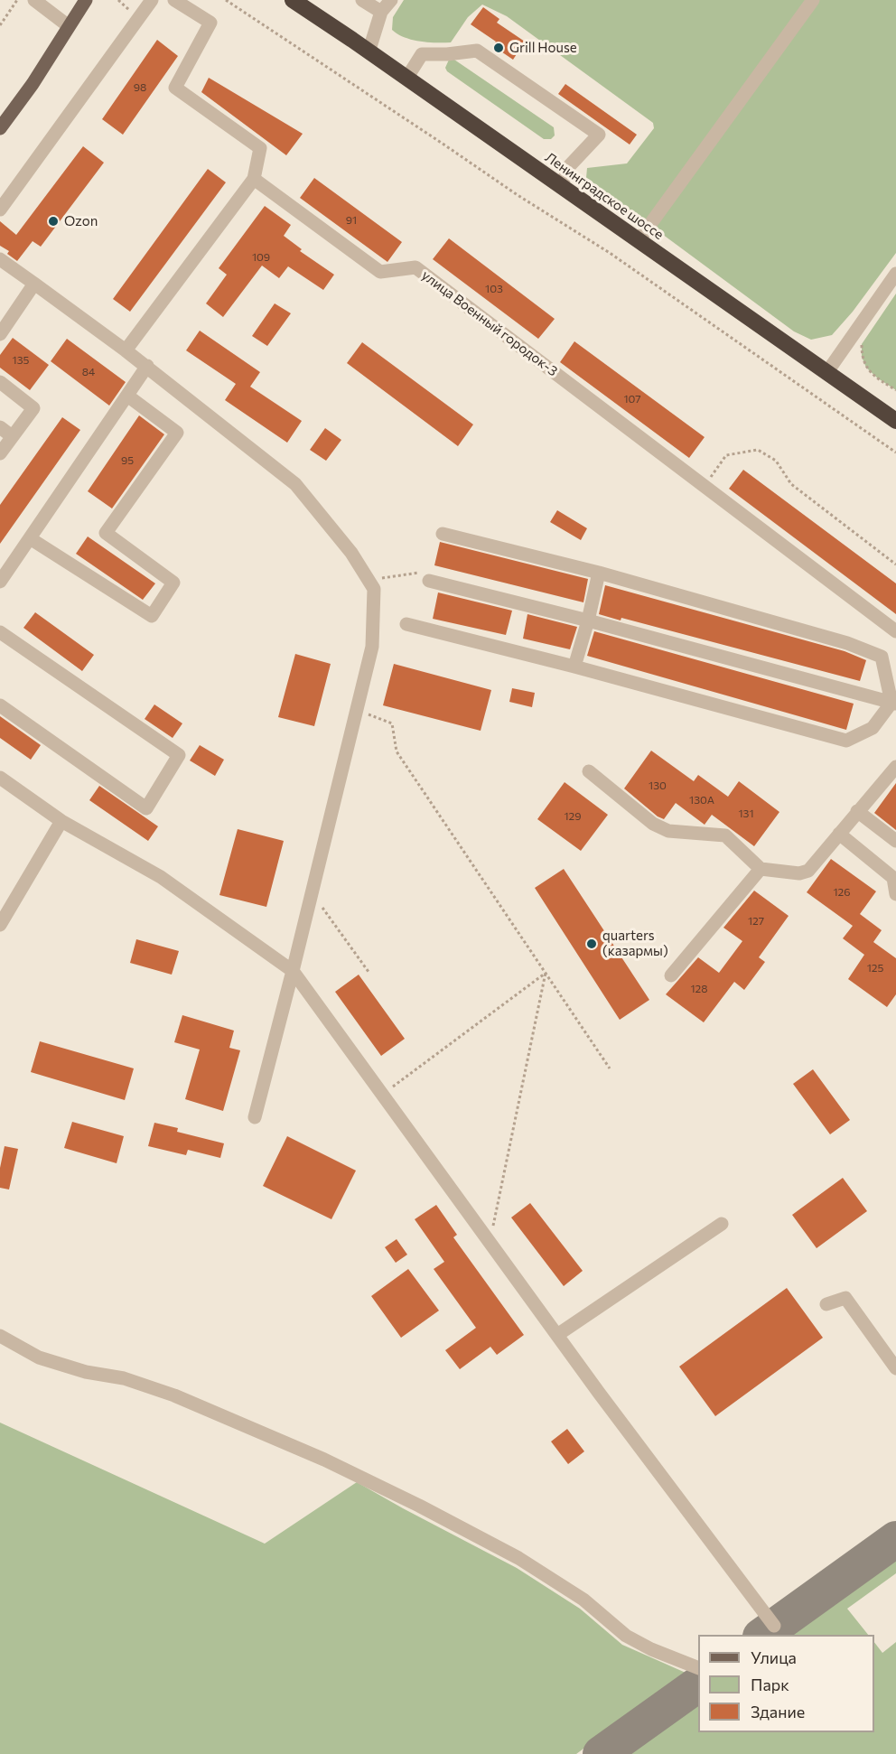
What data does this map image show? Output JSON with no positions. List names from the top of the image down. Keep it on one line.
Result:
{"streets":{"highway":["Ленинградское шоссе"],"street":["улица Военный городок-3"]},"places":["Grill House","Ozon","quarters (казармы)"],"house_numbers":["98","91","109","103","135","84","107","95","130","130А","131","129","126","127","125","128"],"legend":["Улица","Парк","Здание"]}
